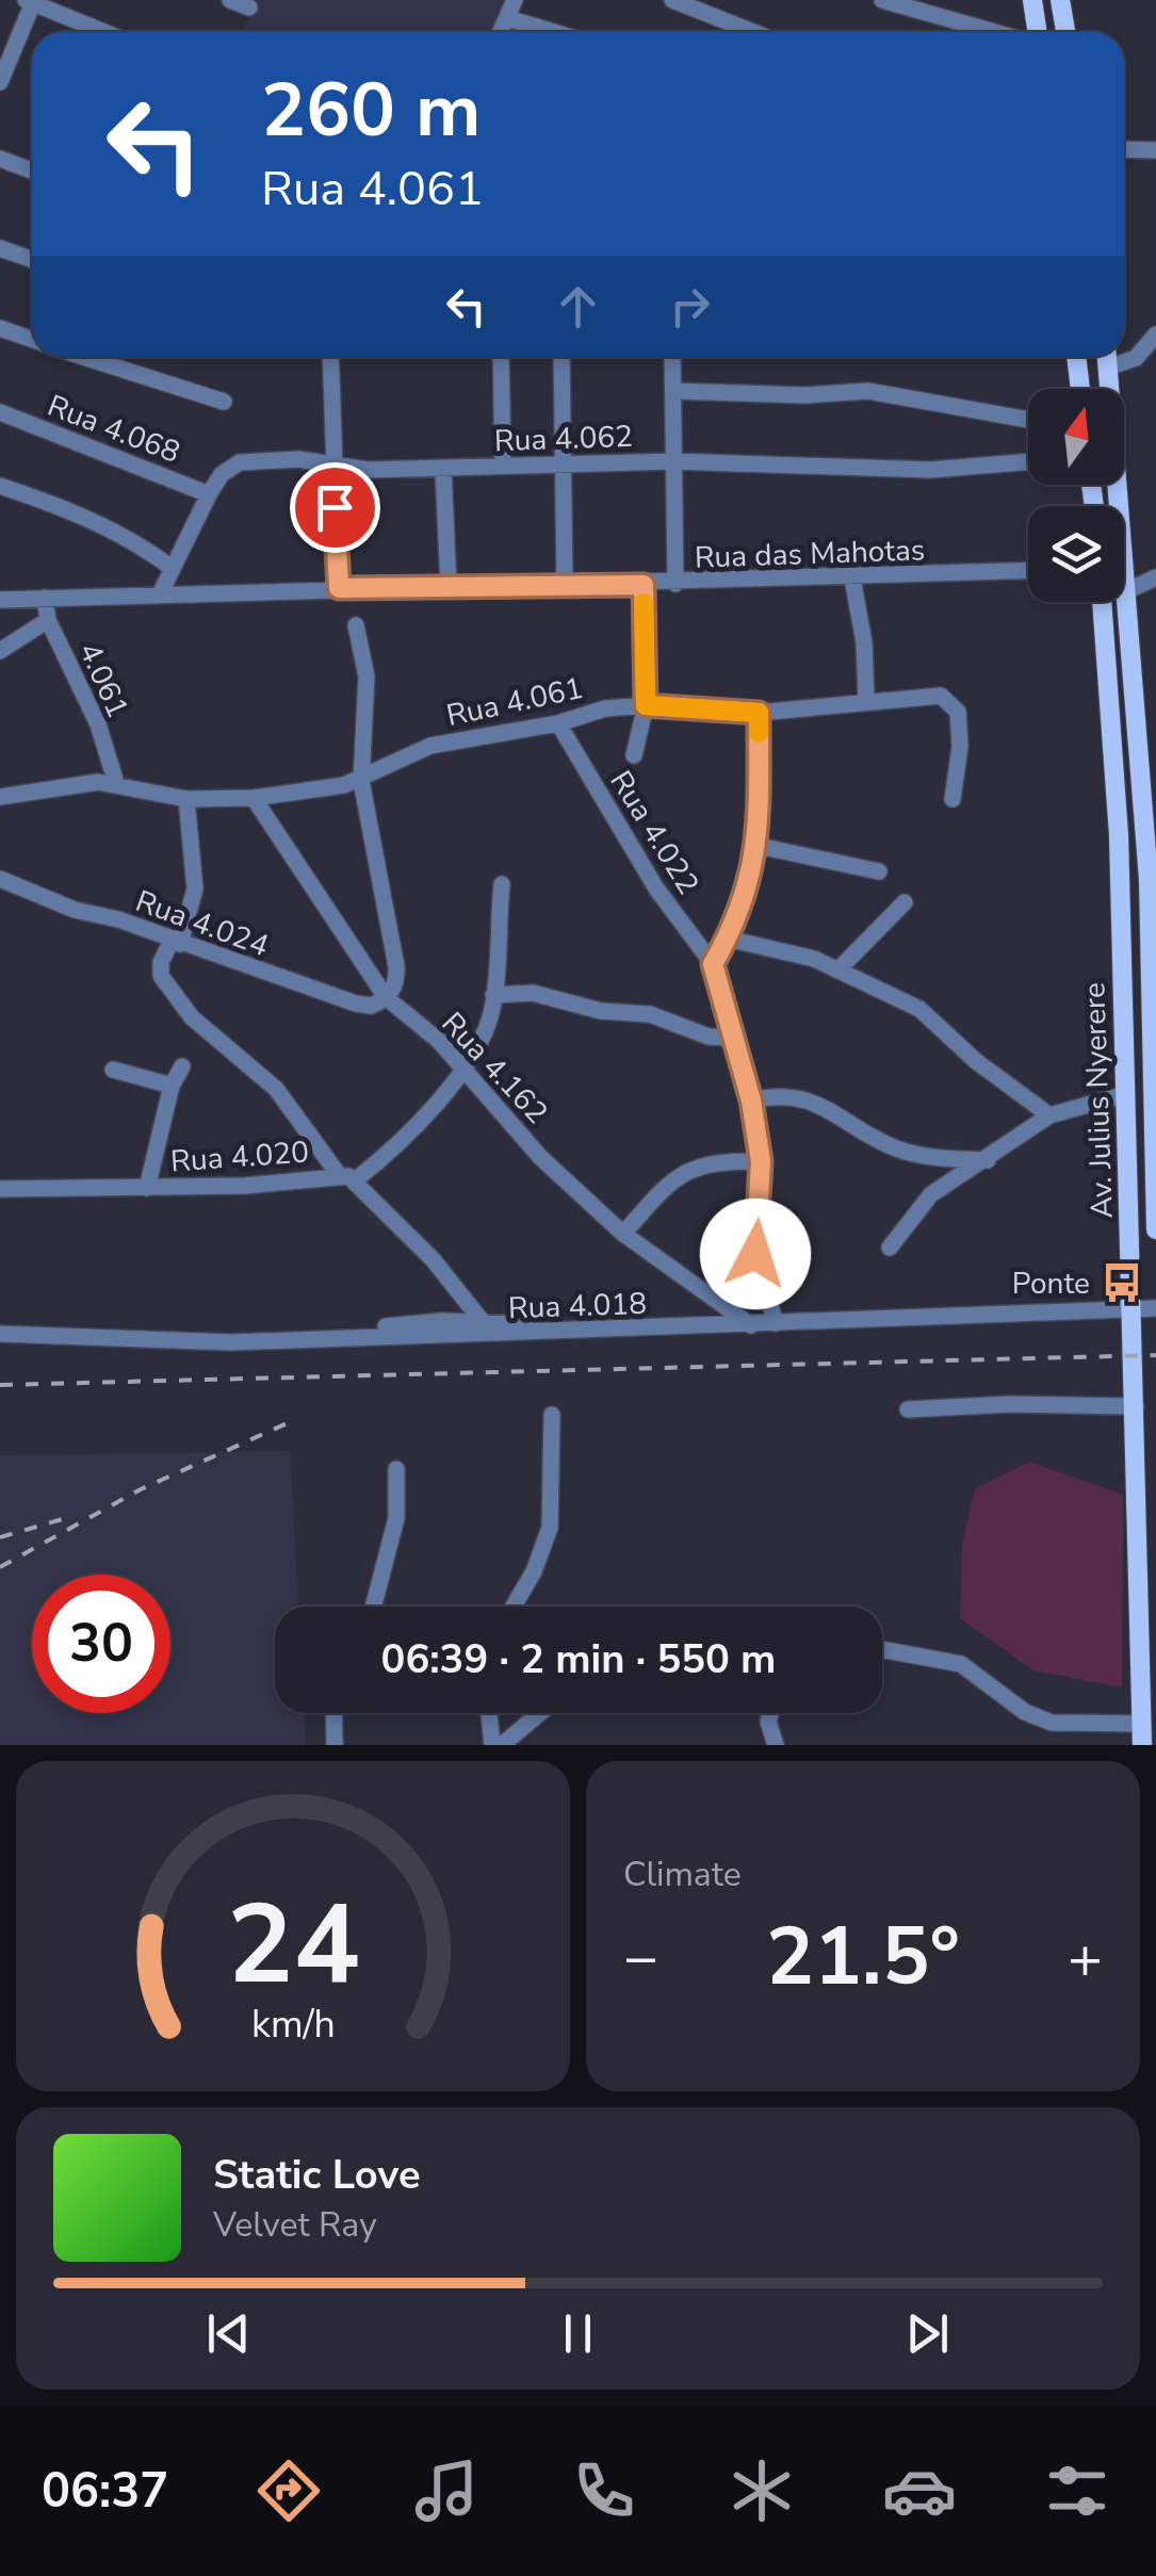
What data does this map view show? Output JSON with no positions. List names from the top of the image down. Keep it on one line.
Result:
{"streets":{"main road":["Av. Julius Nyerere"],"street":["Rua 4.068","Rua 4.062","Rua das Mahotas","4.061","Rua 4.061","Rua 4.022","Rua 4.024","Rua 4.162","Rua 4.020","Rua 4.018"]},"crossings":[["Rua 4.068","Rua 4.062"],["Rua 4.062","Rua das Mahotas"],["Rua das Mahotas","4.061"],["4.061","Rua 4.061"],["Rua 4.061","Rua 4.022"],["Rua 4.061","Rua 4.162"],["Rua 4.024","Rua 4.162"],["Rua 4.162","Rua 4.018"],["Av. Julius Nyerere","Rua 4.018"]],"places":{"bus stop":["Ponte"]},"north":"top","page":{"turn":["260 m","Rua 4.061"],"limit":"30","trip":"06:39 · 2 min · 550 m","tile":"Climate","heat":["−","21.5°","+"],"song":["Static Love","Velvet Ray"],"tabs":"06:37","gauge":["24","km/h"]}}
